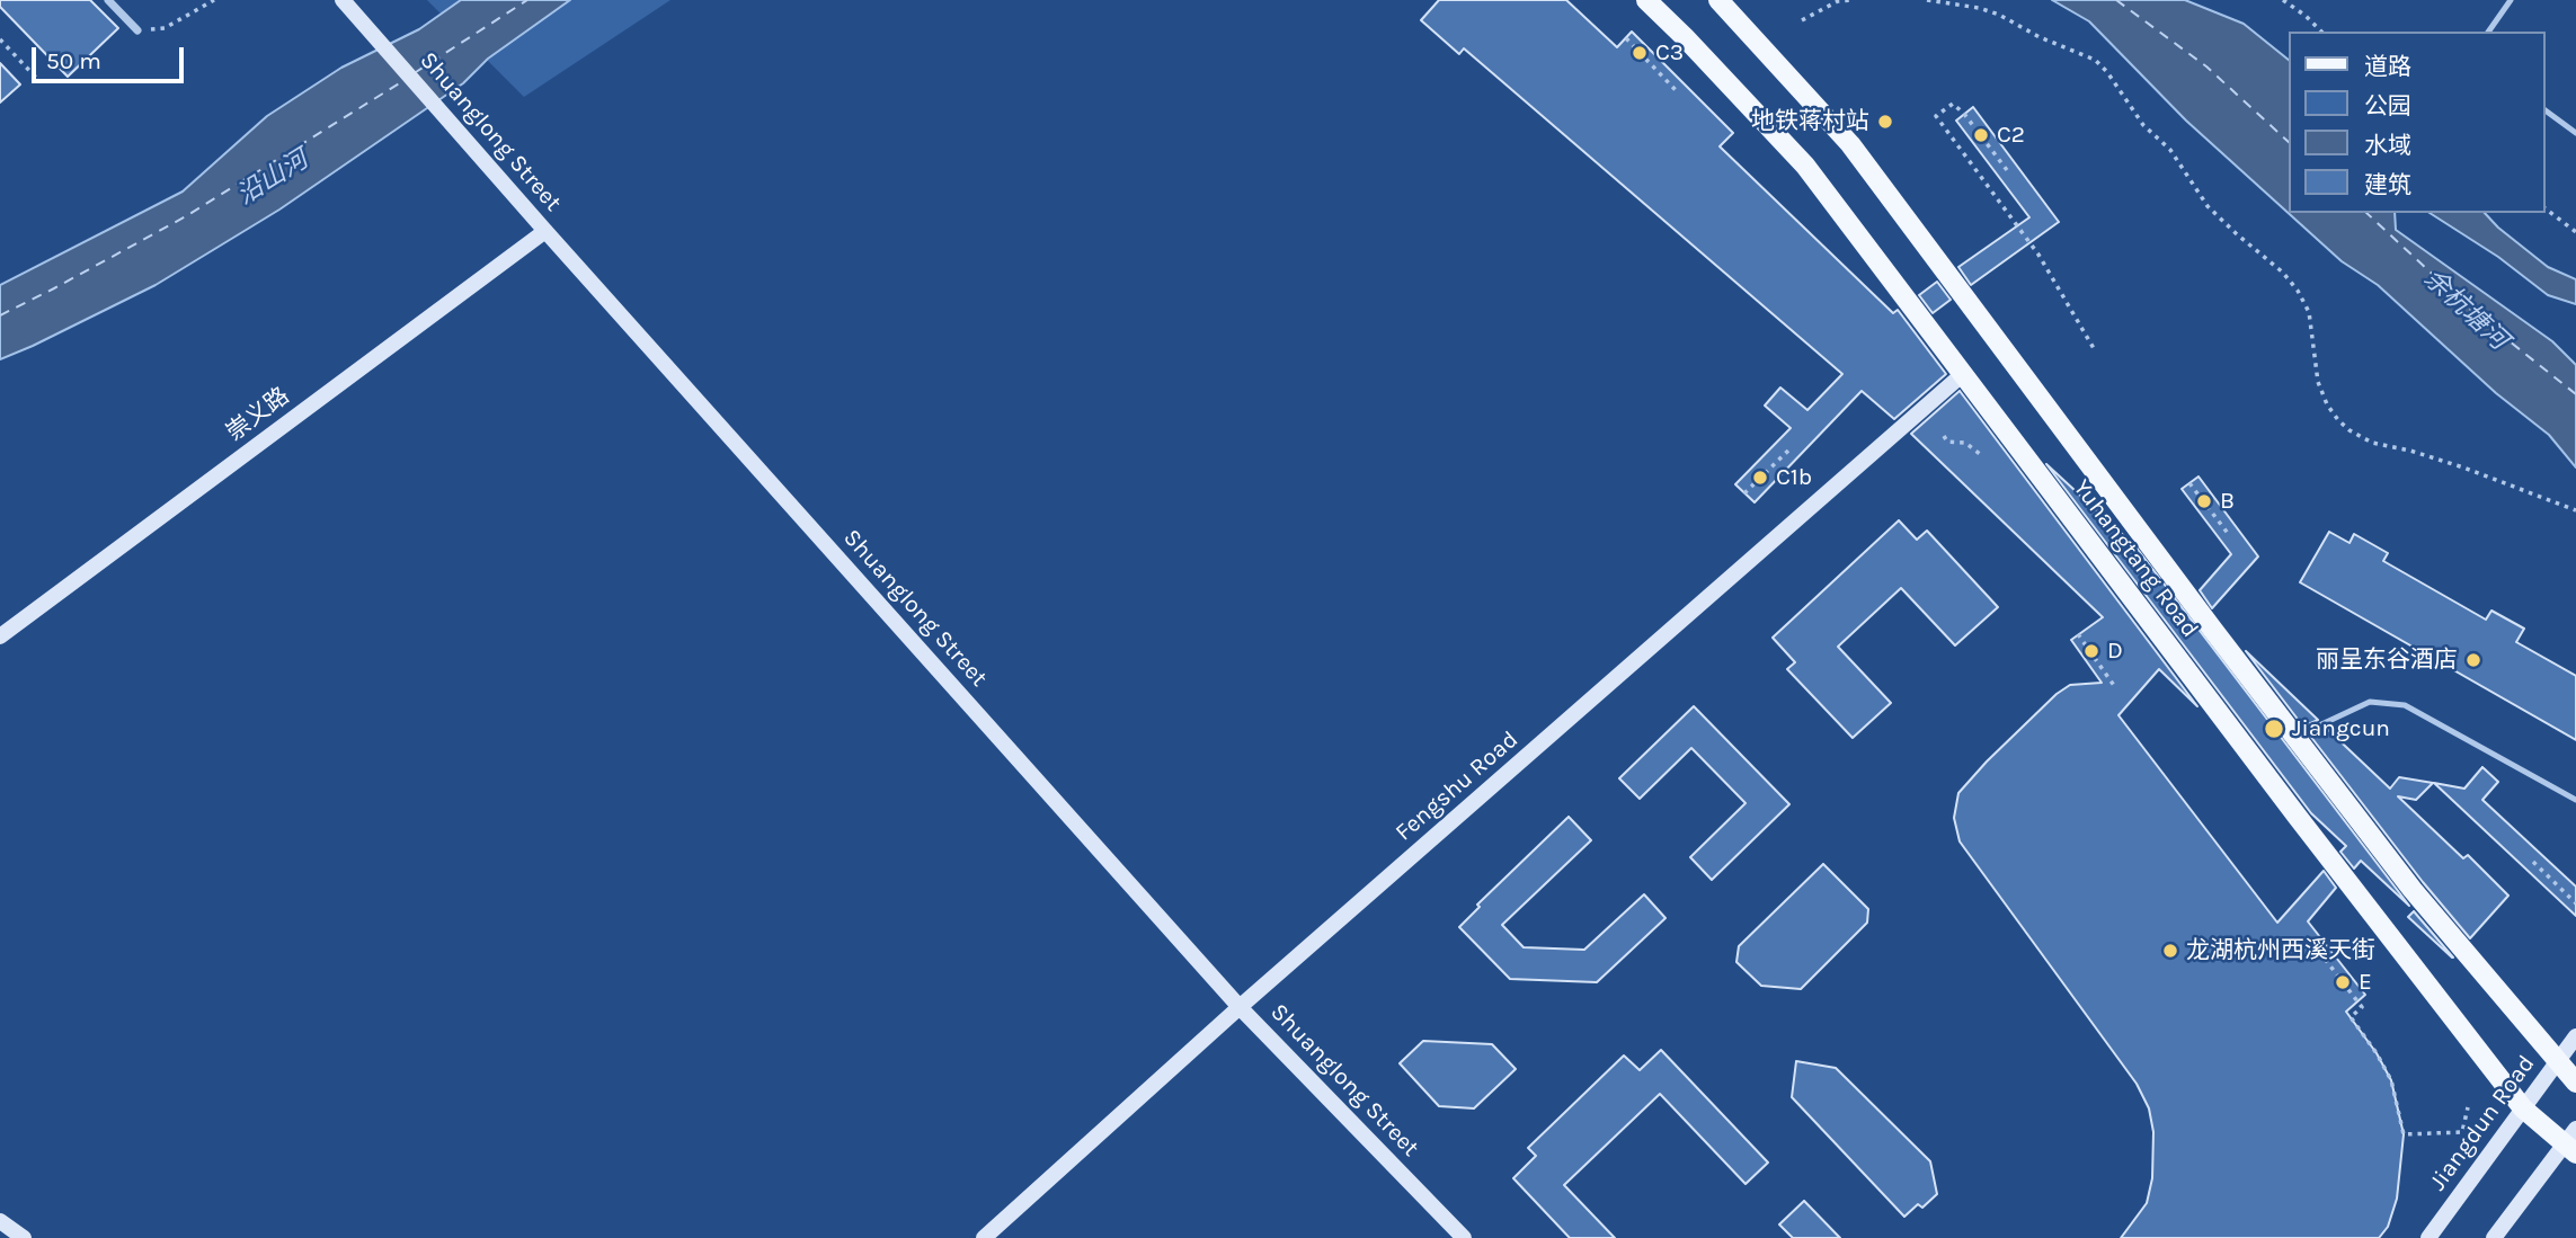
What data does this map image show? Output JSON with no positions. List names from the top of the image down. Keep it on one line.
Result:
{"streets":{"main road":["Yuhangtang Road"],"street":["Shuanglong Street","崇义路","Fengshu Road","Jiangdun Road"]},"crossings":[["Shuanglong Street","崇义路"],["Shuanglong Street","Fengshu Road"],["Yuhangtang Road","Fengshu Road"],["Yuhangtang Road","Jiangdun Road"]],"water":["沿山河","余杭塘河"],"places":["C3","地铁蒋村站","C2","C1b","B","D","丽呈东谷酒店","Jiangcun","龙湖杭州西溪天街","E"],"legend":["道路","公园","水域","建筑"],"scale_bar":"50 m"}
